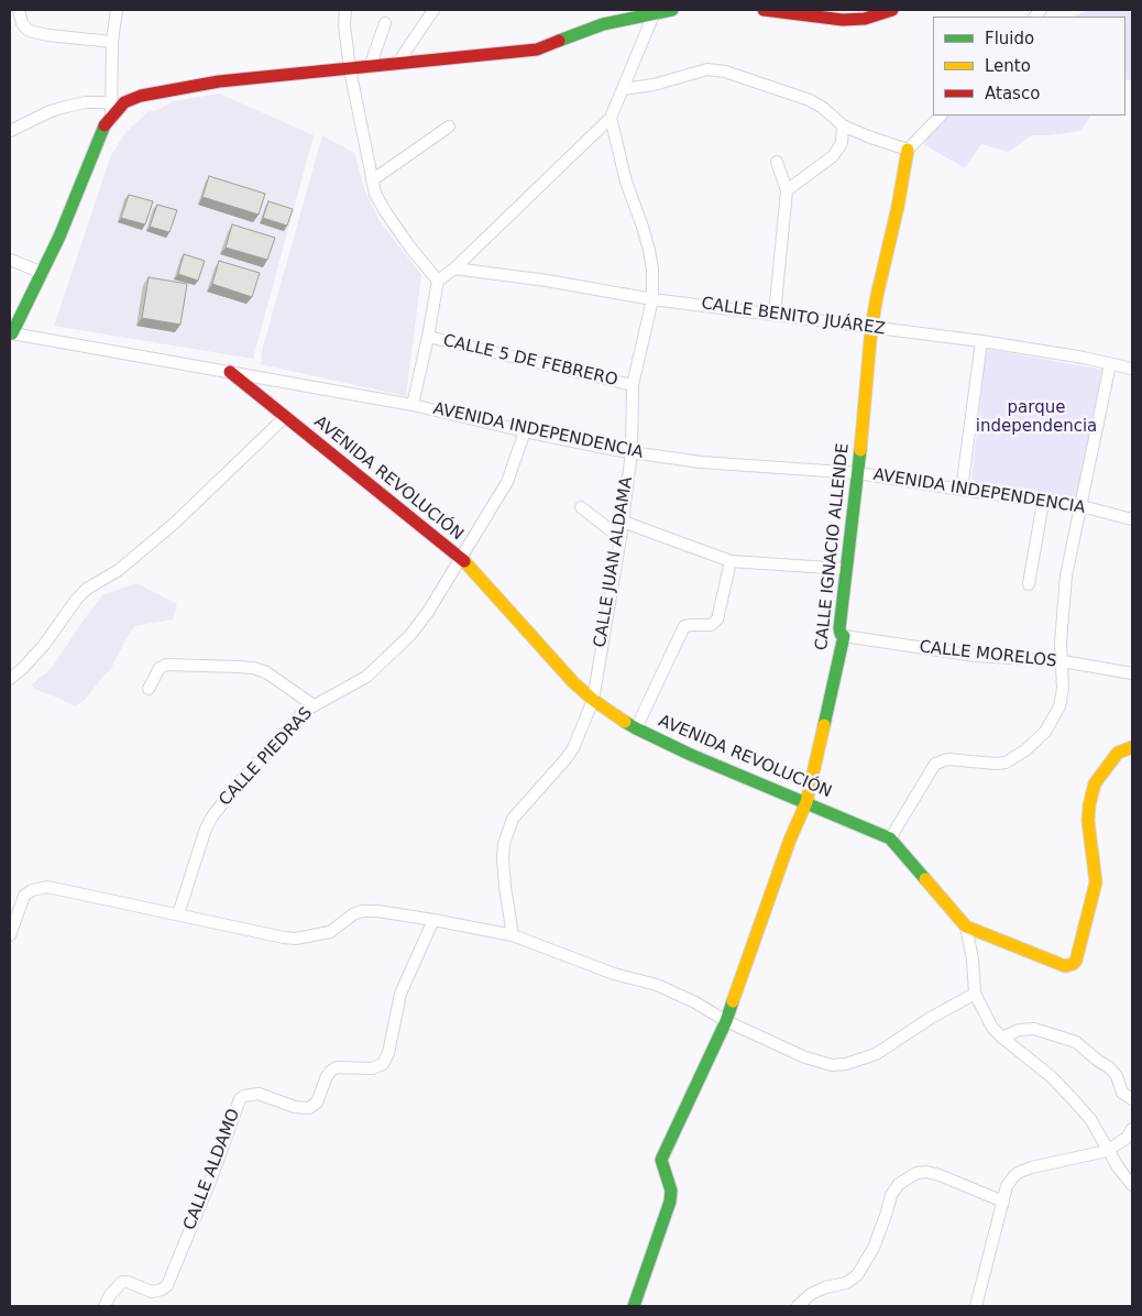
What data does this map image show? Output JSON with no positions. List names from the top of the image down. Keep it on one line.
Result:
{"streets":{"street":["CALLE BENITO JUÁREZ","CALLE 5 DE FEBRERO","AVENIDA INDEPENDENCIA","AVENIDA REVOLUCIÓN","CALLE IGNACIO ALLENDE","CALLE JUAN ALDAMA","CALLE MORELOS","CALLE PIEDRAS","CALLE ALDAMO"]},"crossings":[["CALLE BENITO JUÁREZ","CALLE IGNACIO ALLENDE"],["CALLE BENITO JUÁREZ","CALLE JUAN ALDAMA"],["CALLE 5 DE FEBRERO","CALLE JUAN ALDAMA"],["AVENIDA INDEPENDENCIA","AVENIDA REVOLUCIÓN"],["AVENIDA INDEPENDENCIA","CALLE IGNACIO ALLENDE"],["AVENIDA INDEPENDENCIA","CALLE JUAN ALDAMA"],["AVENIDA INDEPENDENCIA","CALLE PIEDRAS"],["AVENIDA REVOLUCIÓN","CALLE IGNACIO ALLENDE"],["AVENIDA REVOLUCIÓN","CALLE JUAN ALDAMA"],["AVENIDA REVOLUCIÓN","CALLE PIEDRAS"],["CALLE IGNACIO ALLENDE","CALLE MORELOS"]],"parks":["parque independencia"],"legend":["Fluido","Lento","Atasco"]}
